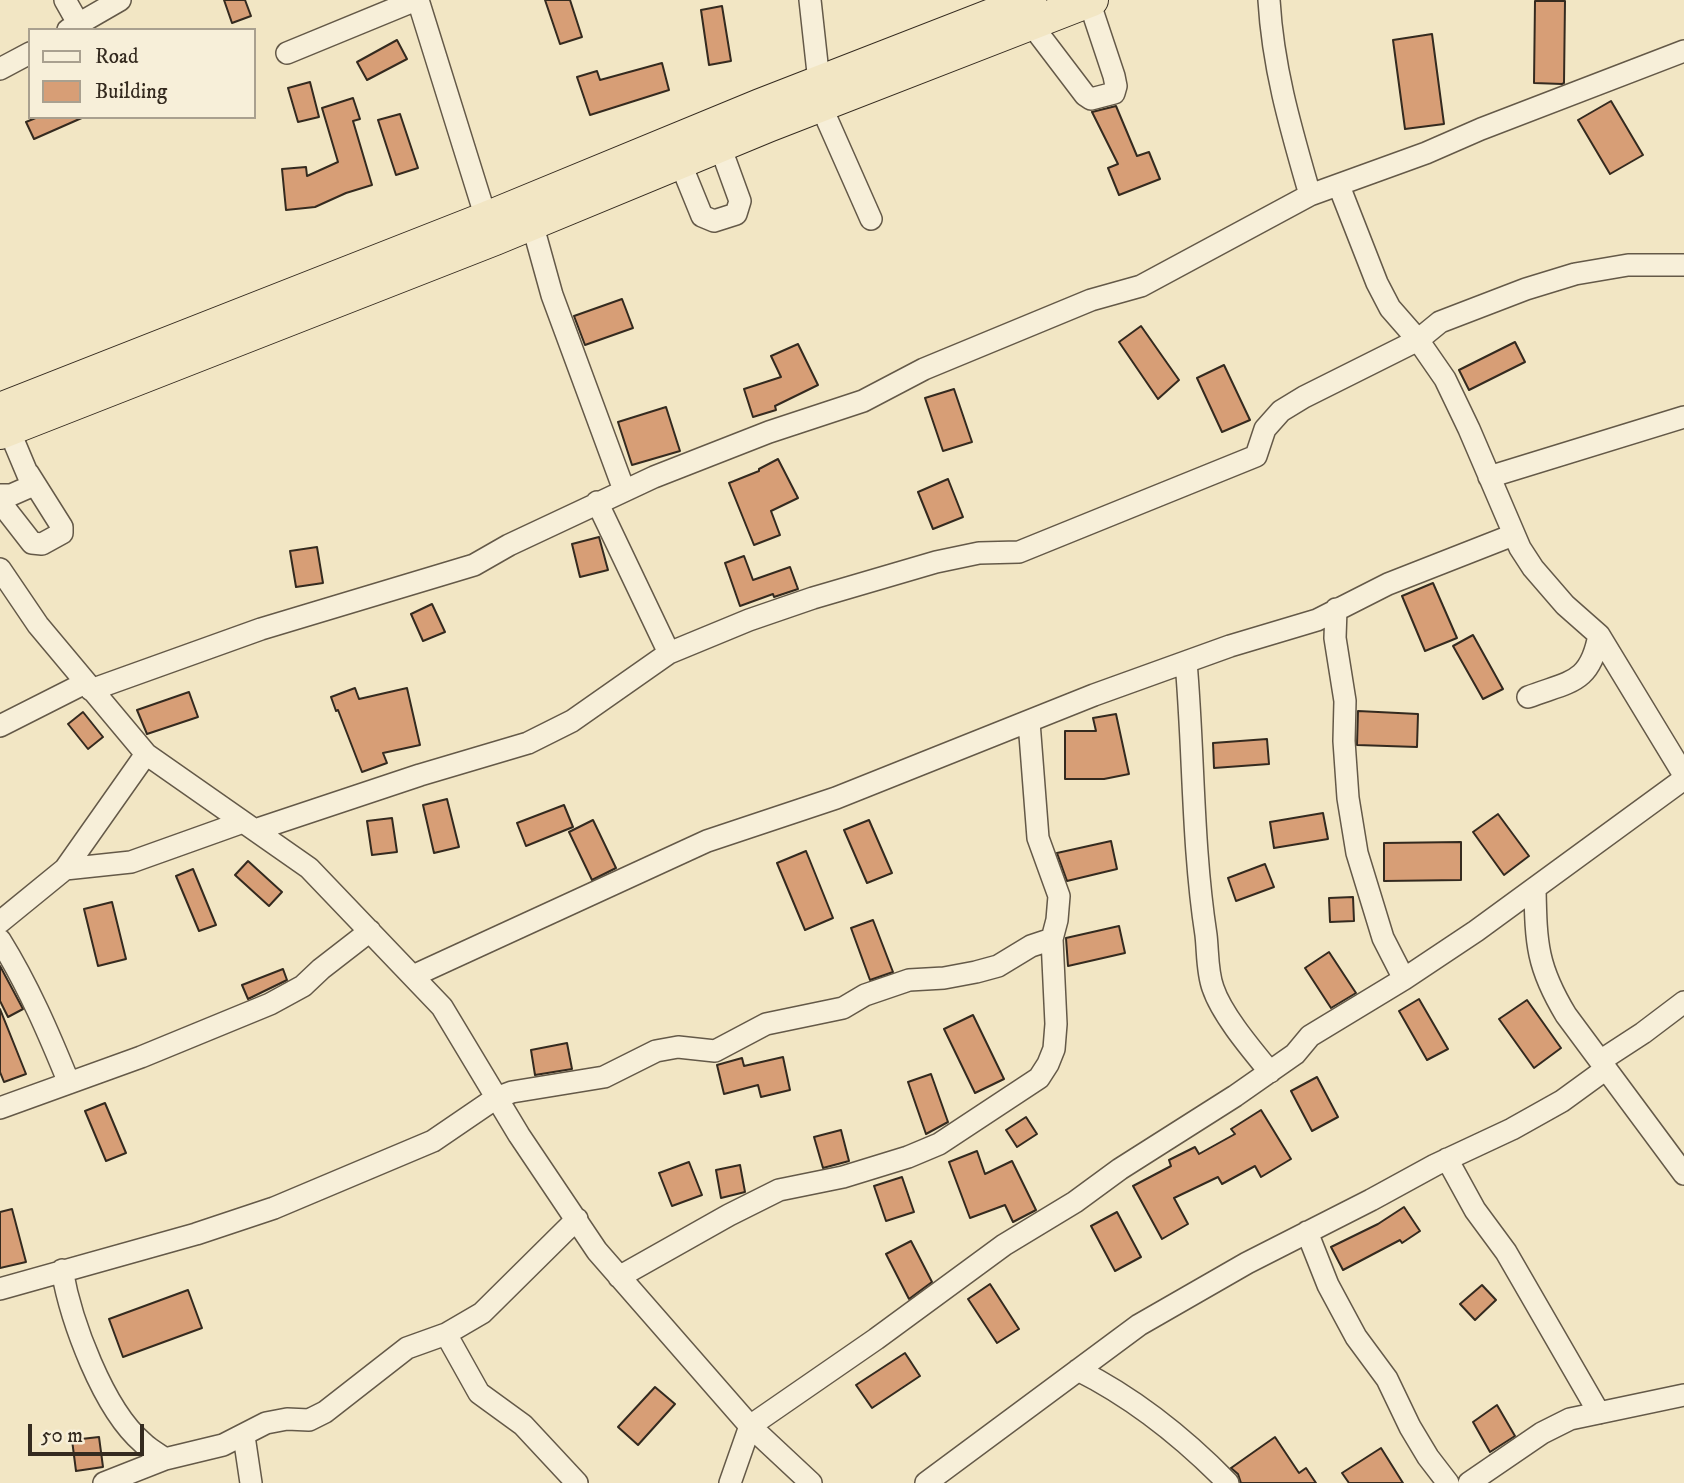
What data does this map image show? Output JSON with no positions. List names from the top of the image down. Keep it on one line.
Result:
{"legend":["Road","Building"],"scale_bar":"50 m"}
